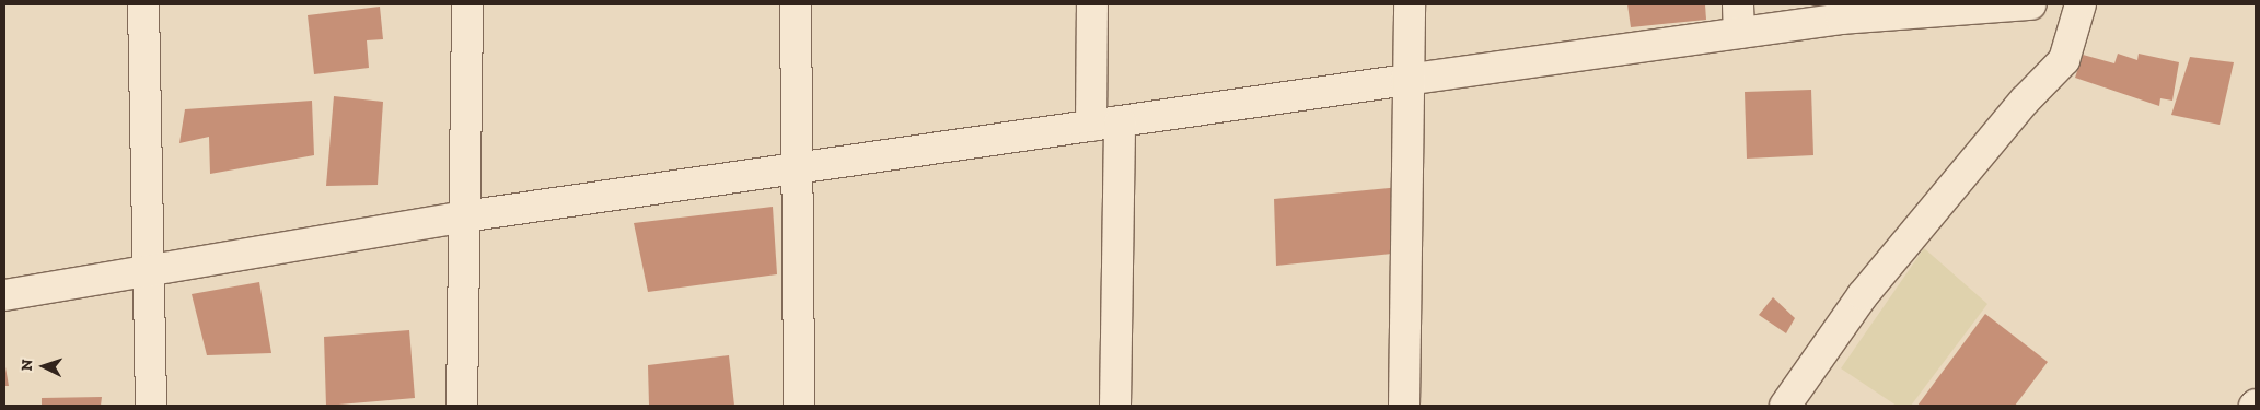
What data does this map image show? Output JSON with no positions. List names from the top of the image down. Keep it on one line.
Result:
{"north":"left"}
